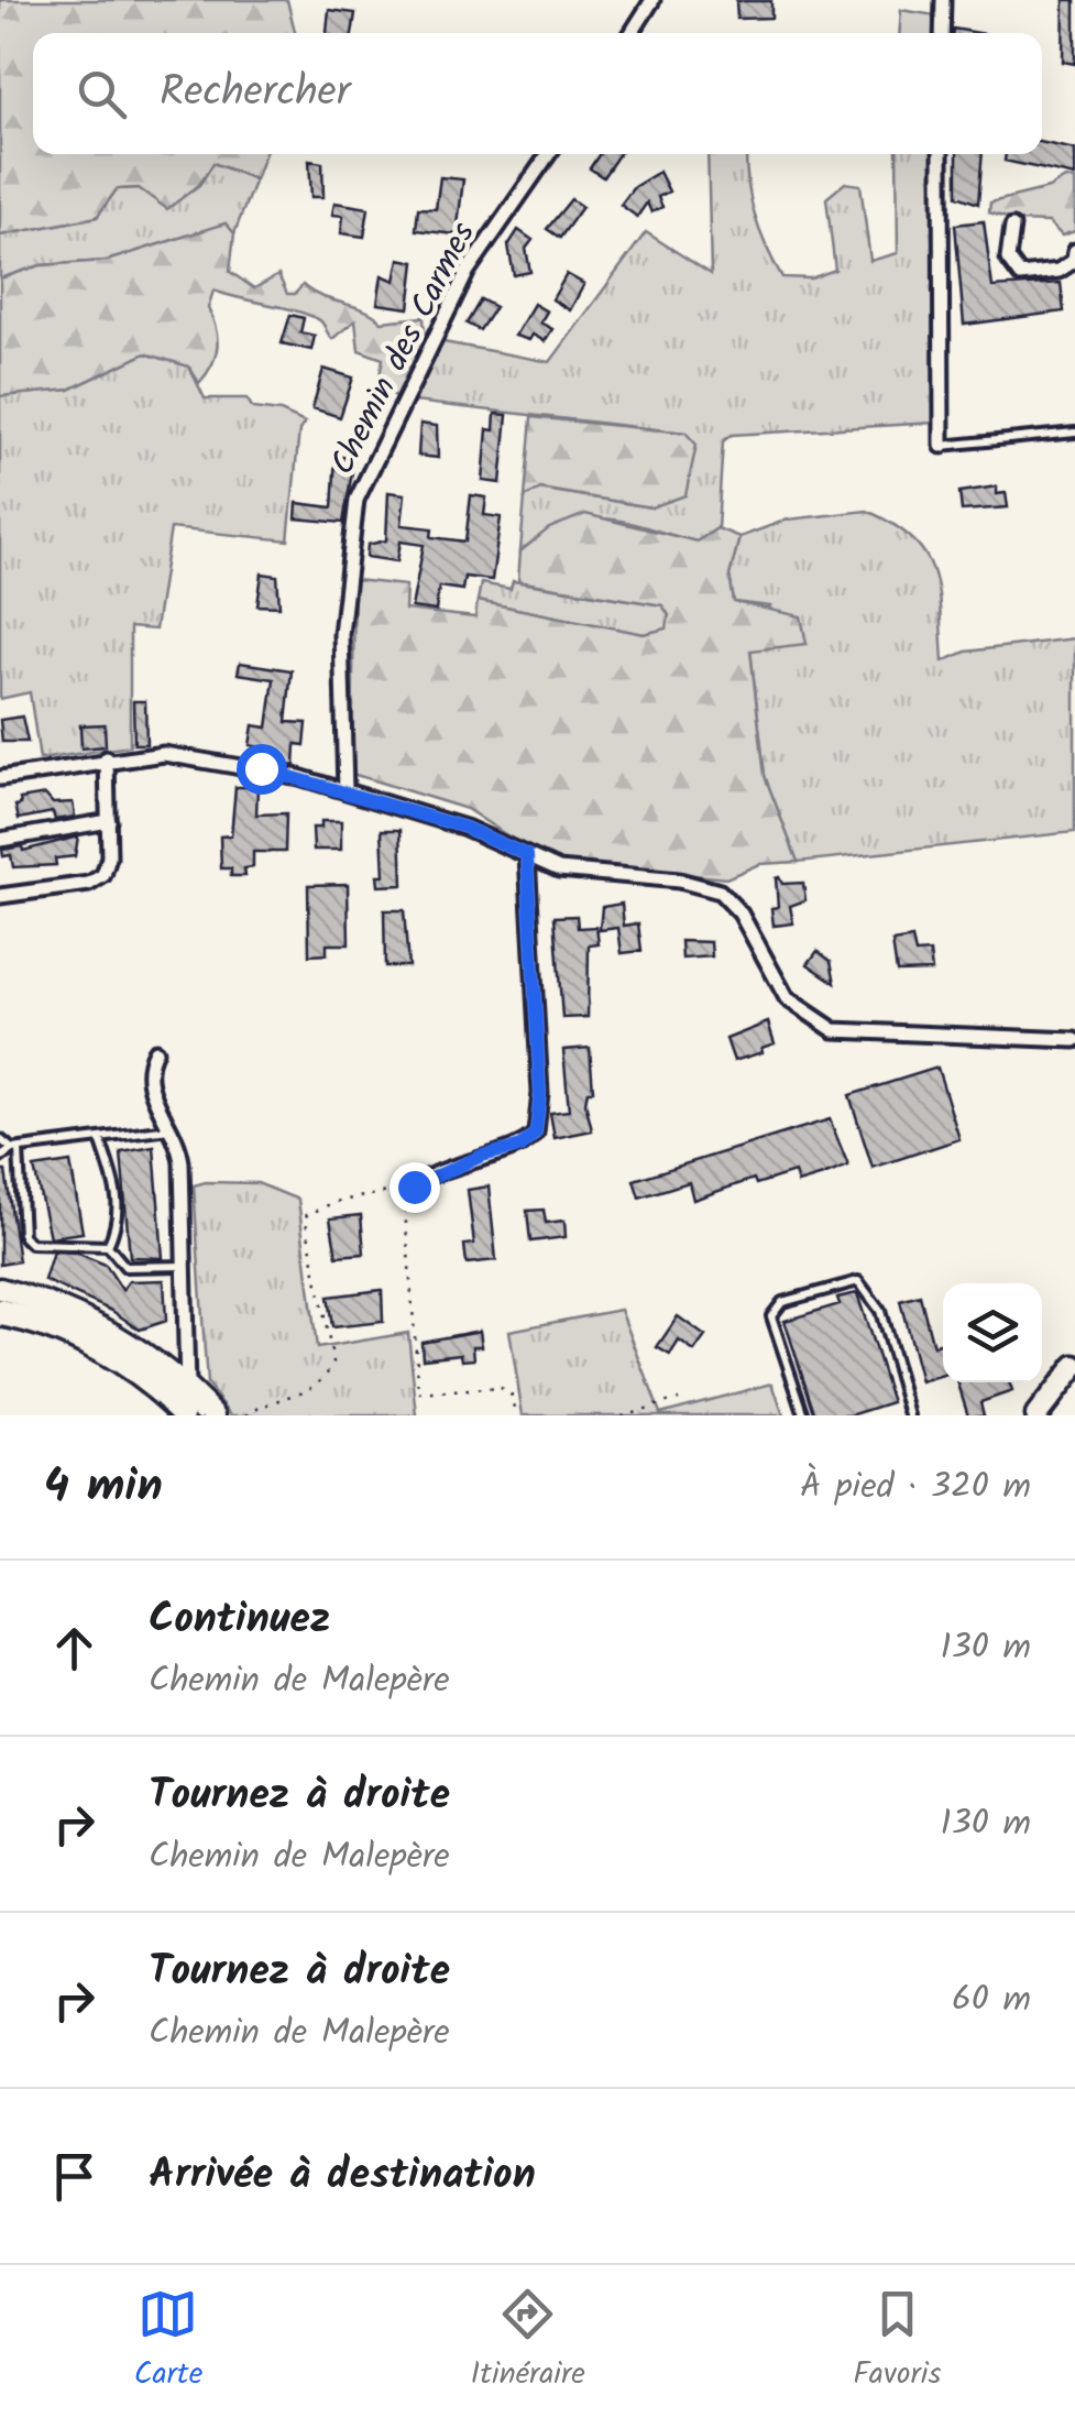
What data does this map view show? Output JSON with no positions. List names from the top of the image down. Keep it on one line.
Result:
{"streets":{"street":["Chemin des Carmes"]},"page":{"search":"Rechercher","heading":["4 min","À pied · 320 m"],"list":[["Continuez","Chemin de Malepère","130 m"],["Tournez à droite","Chemin de Malepère","130 m"],["Tournez à droite","Chemin de Malepère","60 m"],"Arrivée à destination"],"nav":["Carte","Itinéraire","Favoris"]}}
